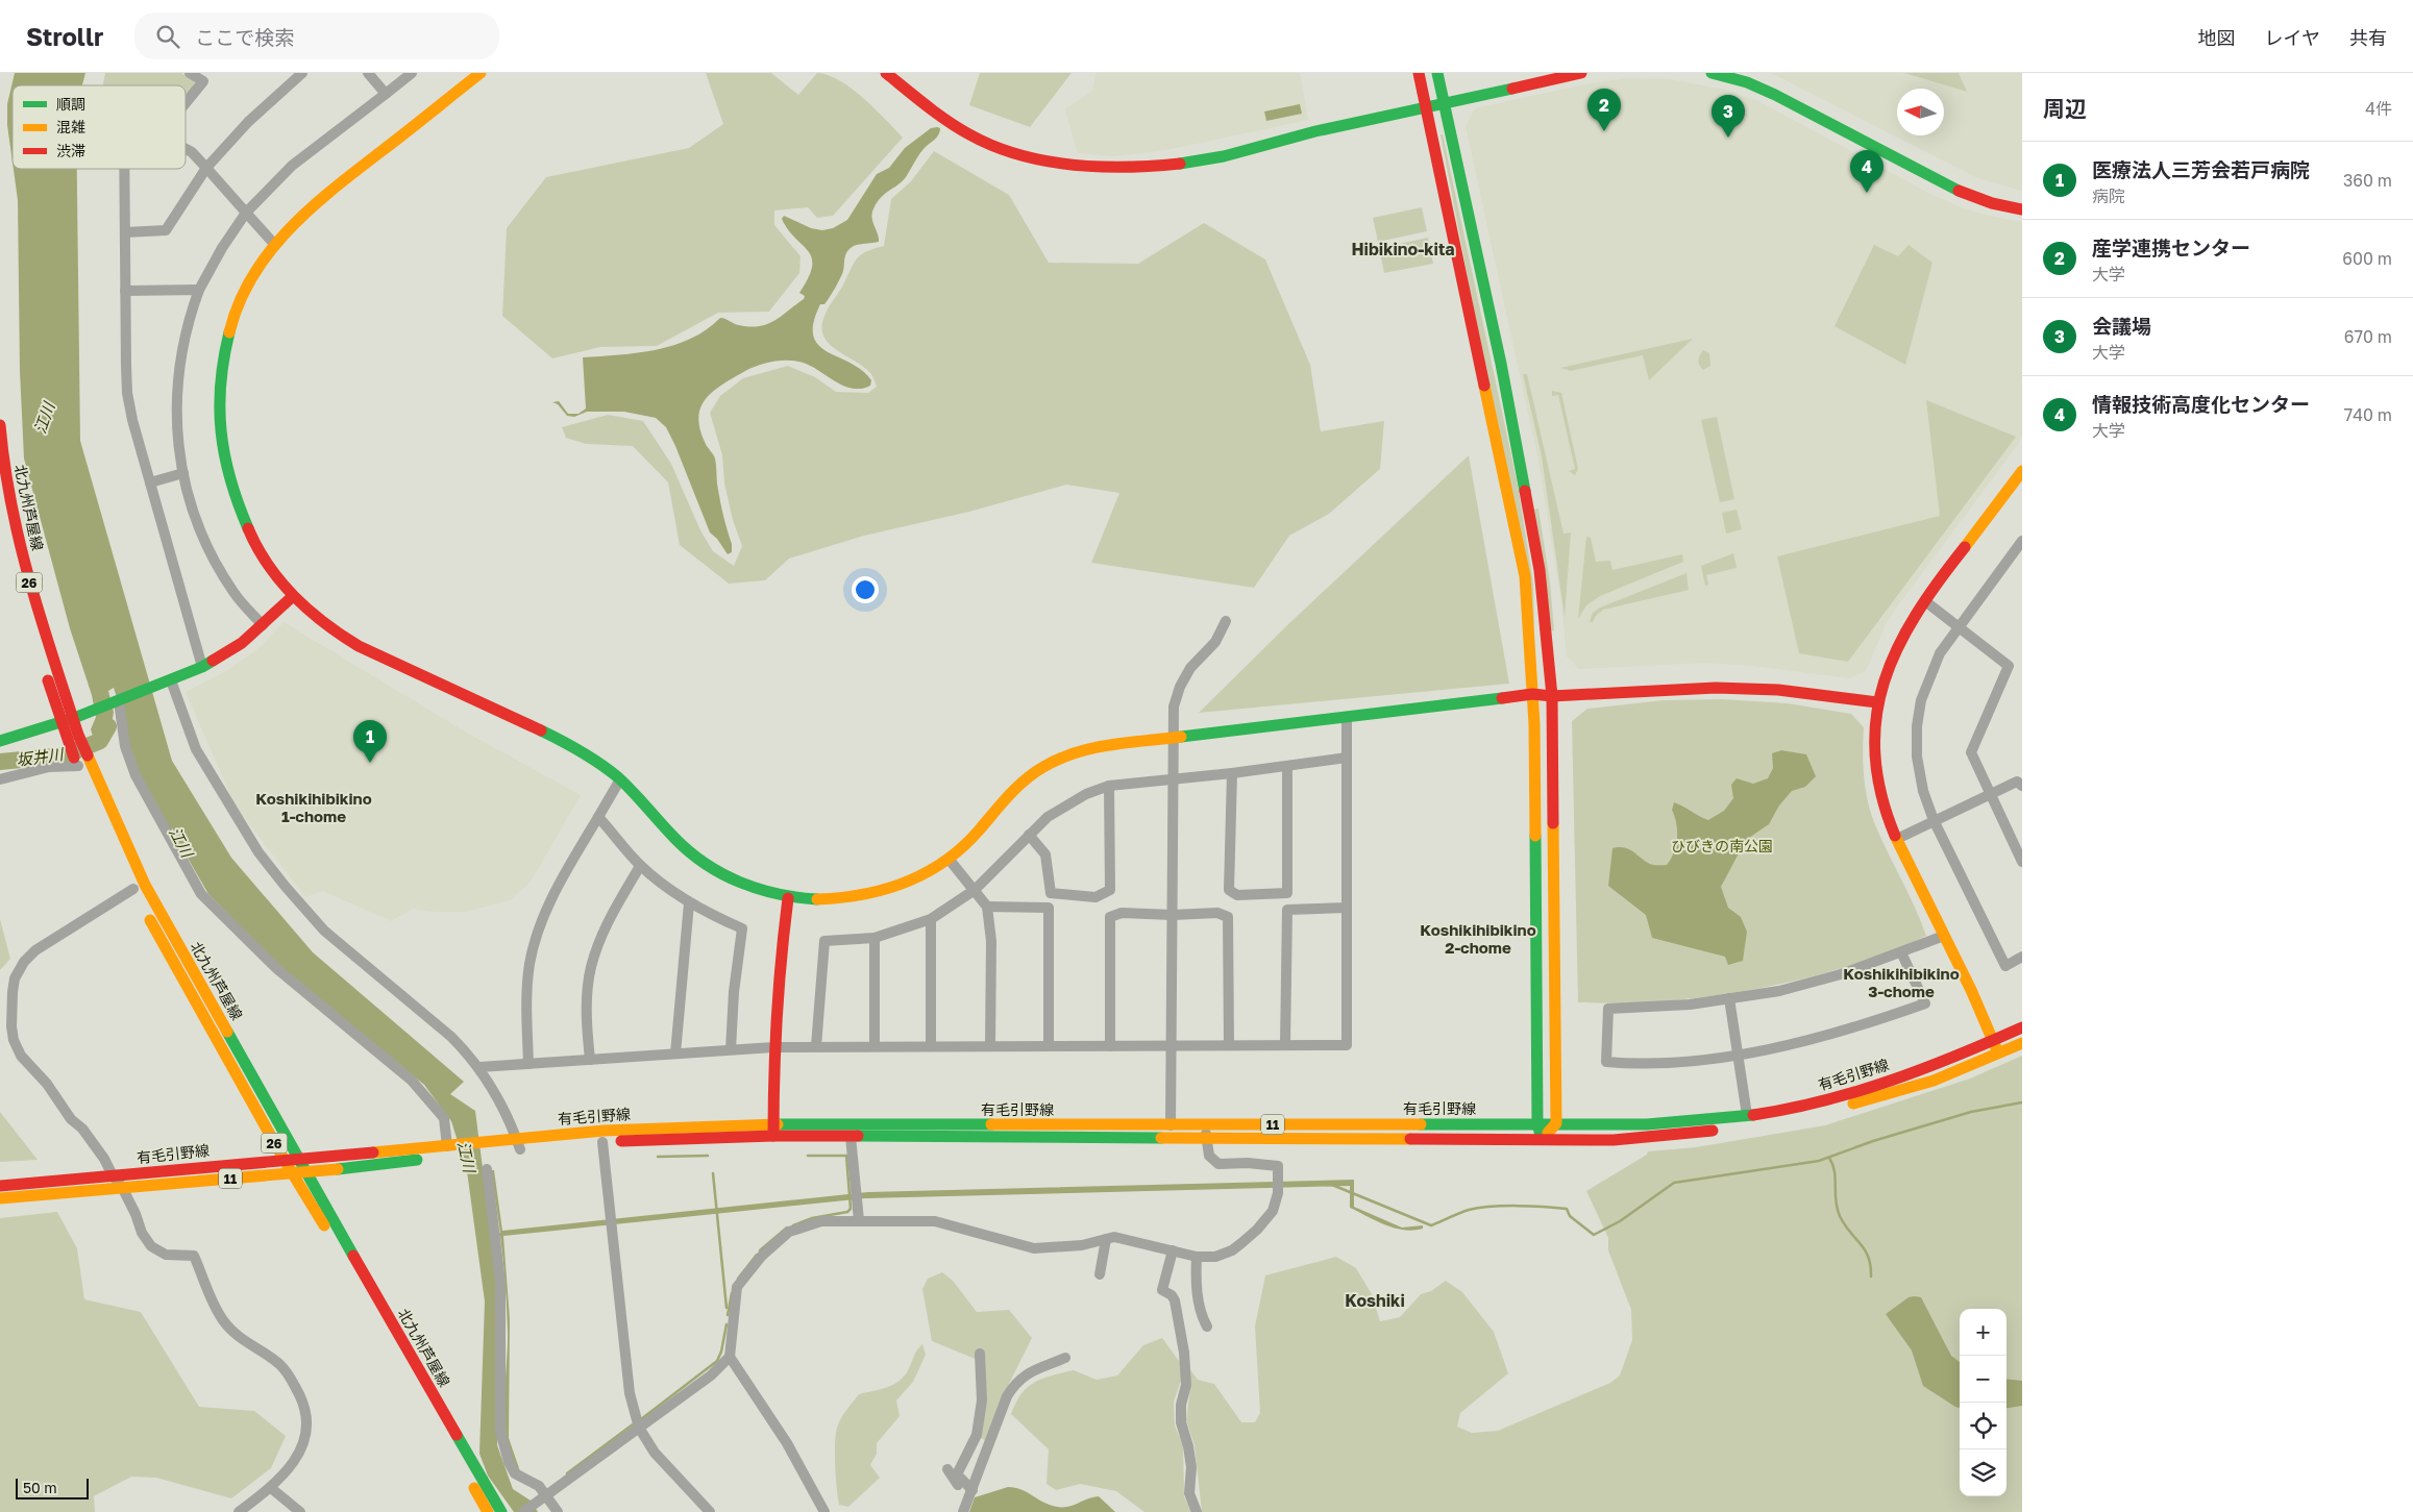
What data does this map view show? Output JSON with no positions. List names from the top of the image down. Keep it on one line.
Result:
{"streets":{"street":["北九州芦屋線","26","有毛引野線","11"]},"crossings":[["北九州芦屋線","有毛引野線"]],"districts":["Hibikino-kita","Koshikihibikino 1-chome","Koshikihibikino 2-chome","Koshikihibikino 3-chome","Koshiki"],"water":["江川","坂井川"],"parks":["ひびきの南公園"],"legend":["順調","混雑","渋滞"],"scale_bar":"50 m","north":"left","page":{"header":"Strollr","search":"ここで検索","nav":["地図","レイヤ","共有"],"heading":["周辺","4件"],"pins":["2","3","4","1"],"list":[{"mark":"1","name":"医療法人三芳会若戸病院","note":"病院","value":"360 m"},{"mark":"2","name":"産学連携センター","note":"大学","value":"600 m"},{"mark":"3","name":"会議場","note":"大学","value":"670 m"},{"mark":"4","name":"情報技術高度化センター","note":"大学","value":"740 m"}],"map_buttons":["+","−"],"scale":"50 m"}}
